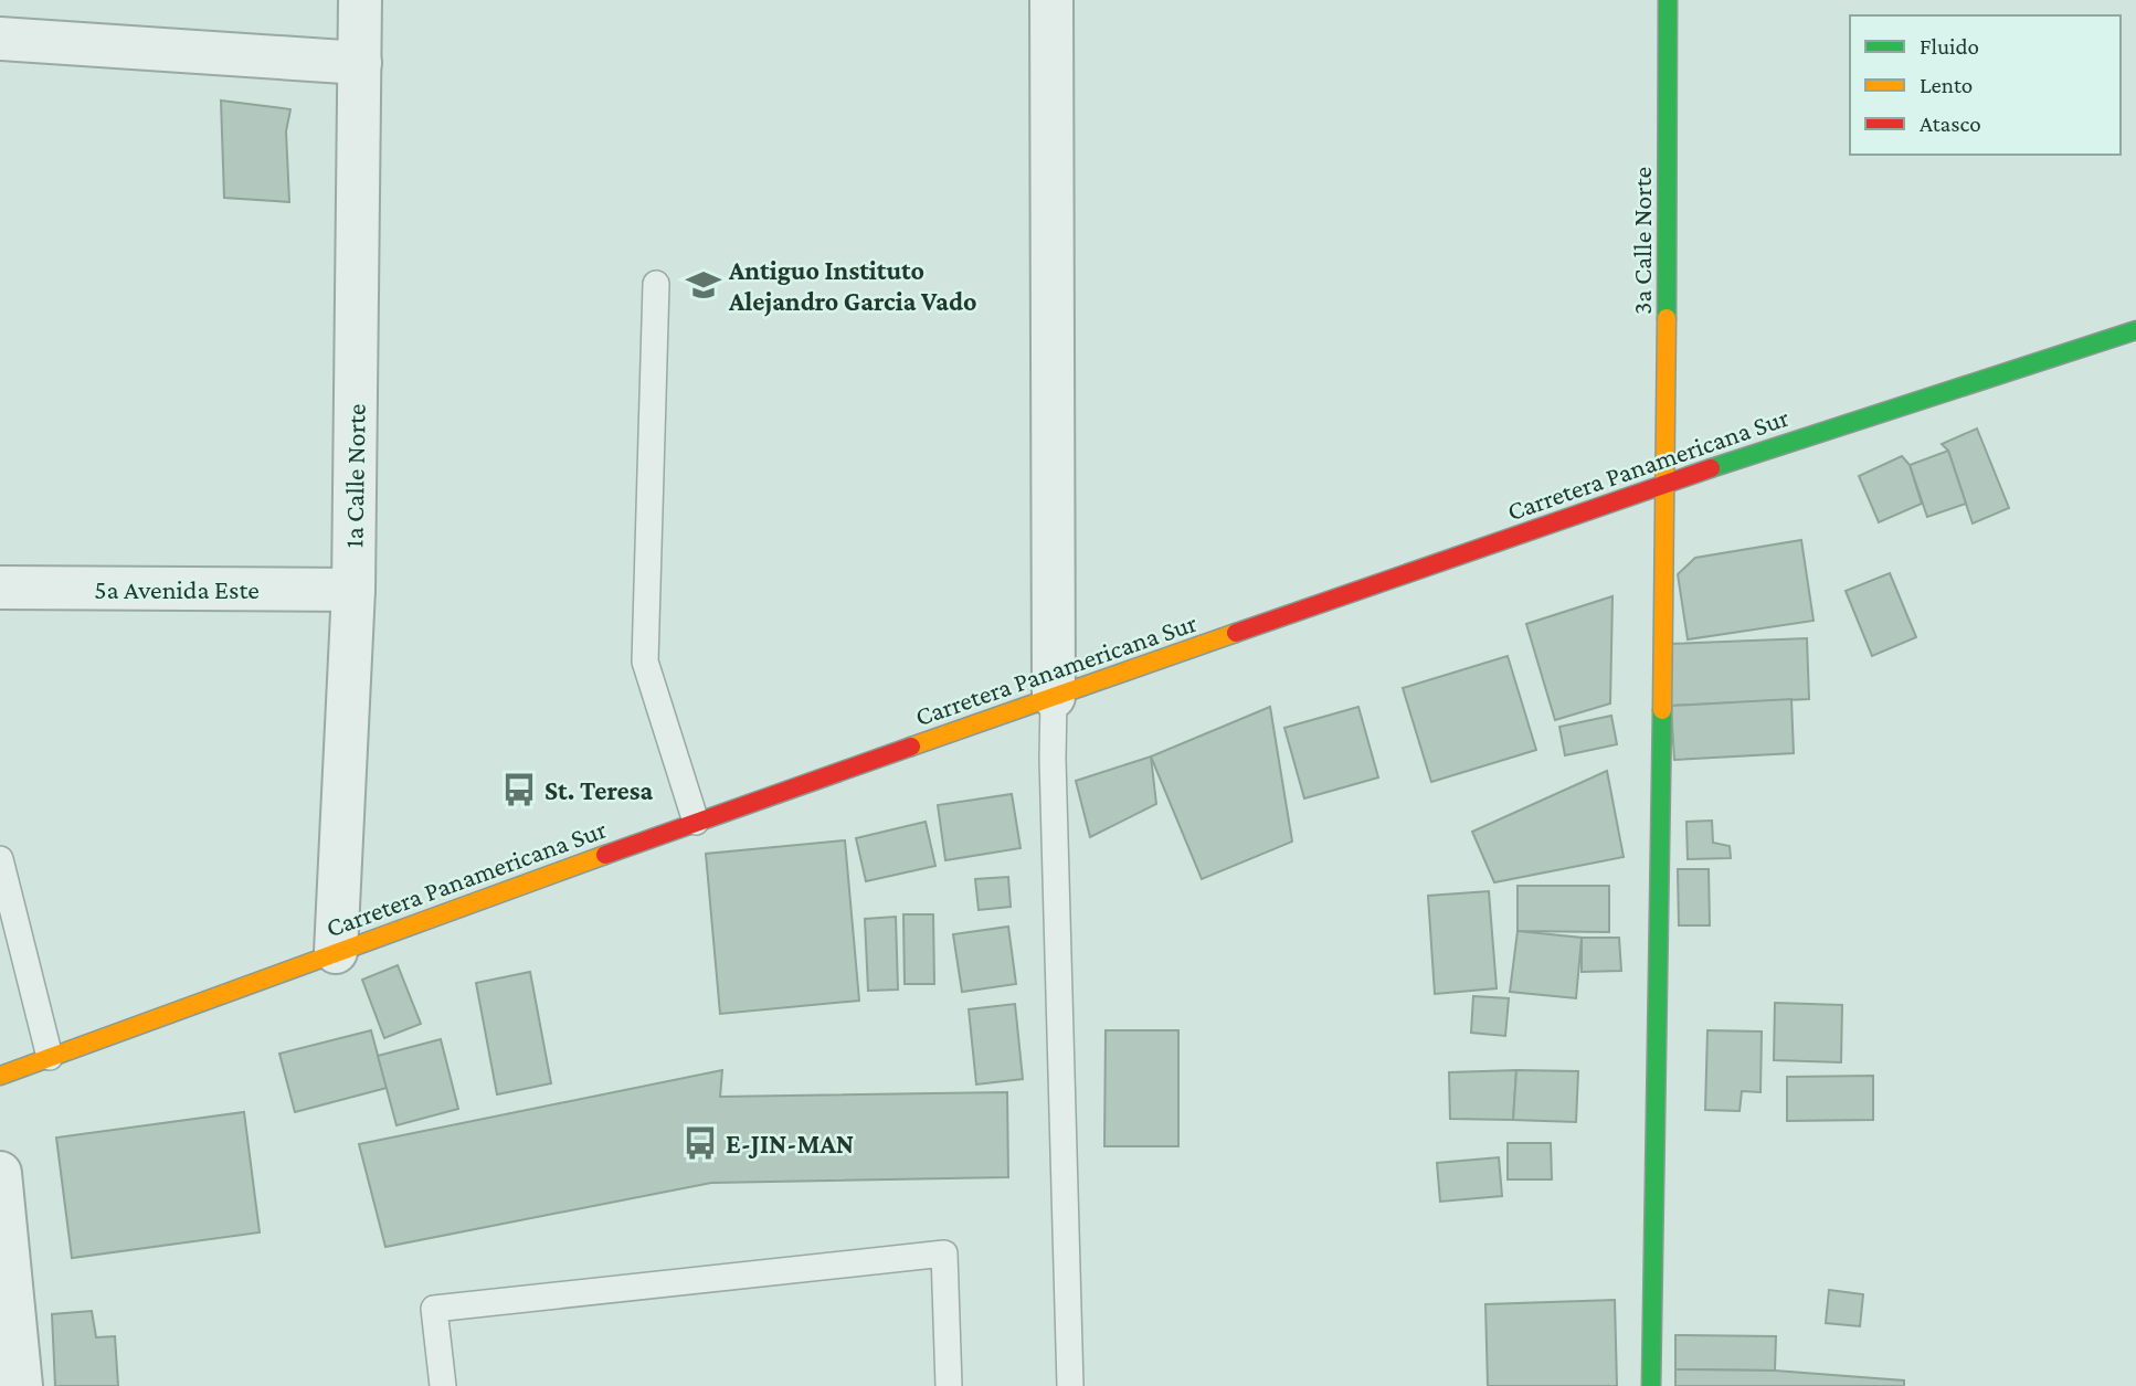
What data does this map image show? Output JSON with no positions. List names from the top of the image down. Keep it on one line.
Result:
{"streets":{"main road":["3a Calle Norte","Carretera Panamericana Sur"],"street":["1a Calle Norte","5a Avenida Este"]},"crossings":[["3a Calle Norte","Carretera Panamericana Sur"],["Carretera Panamericana Sur","1a Calle Norte"],["1a Calle Norte","5a Avenida Este"]],"places":{"school or university":["Antiguo Instituto Alejandro Garcia Vado"],"bus stop":["St. Teresa","E-JIN-MAN"]},"legend":["Fluido","Lento","Atasco"]}
